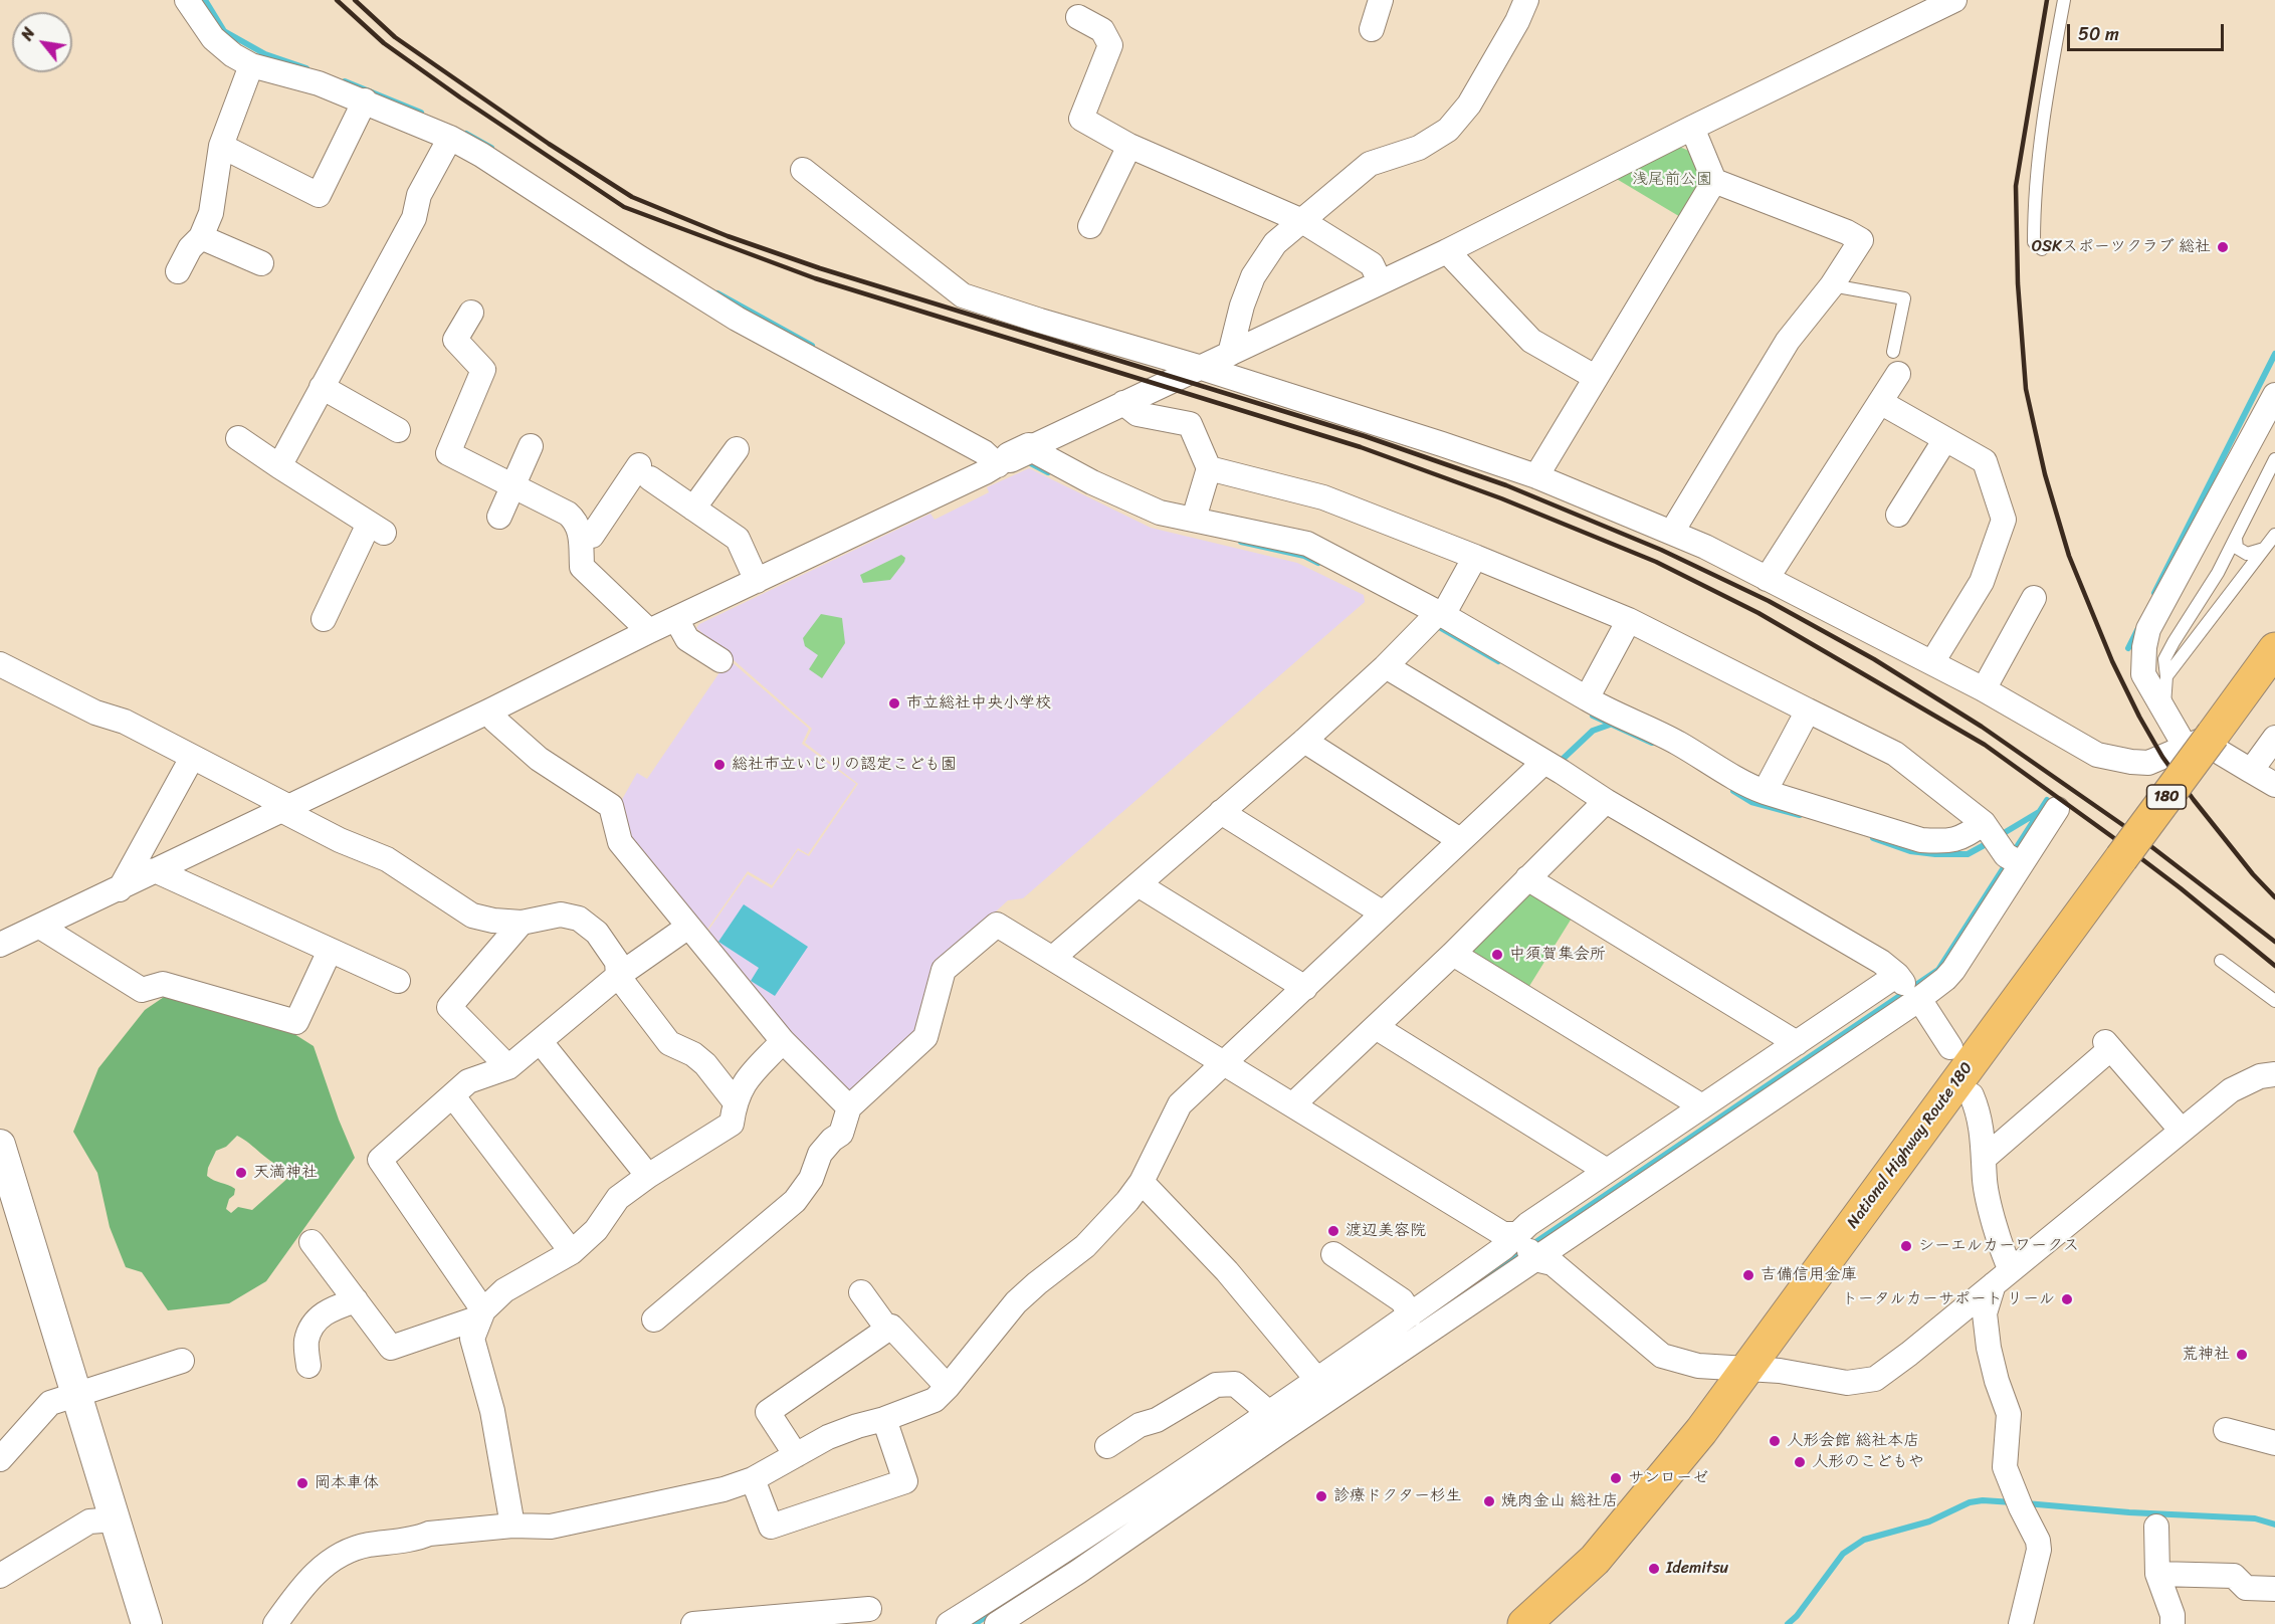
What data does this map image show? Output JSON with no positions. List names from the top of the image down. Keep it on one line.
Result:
{"streets":{"highway":["180","National Highway Route 180"]},"parks":["浅尾前公園"],"places":["OSKスポーツクラブ 総社","市立総社中央小学校","総社市立いじりの認定こども園","中須賀集会所","天満神社","渡辺美容院","シーエルカーワークス","吉備信用金庫","トータルカーサポート リール","荒神社","人形会館 総社本店","人形のこどもや","サンローゼ","岡本車体","診療ドクター杉生","焼肉金山 総社店","Idemitsu"],"scale_bar":"50 m","north":"top left"}
